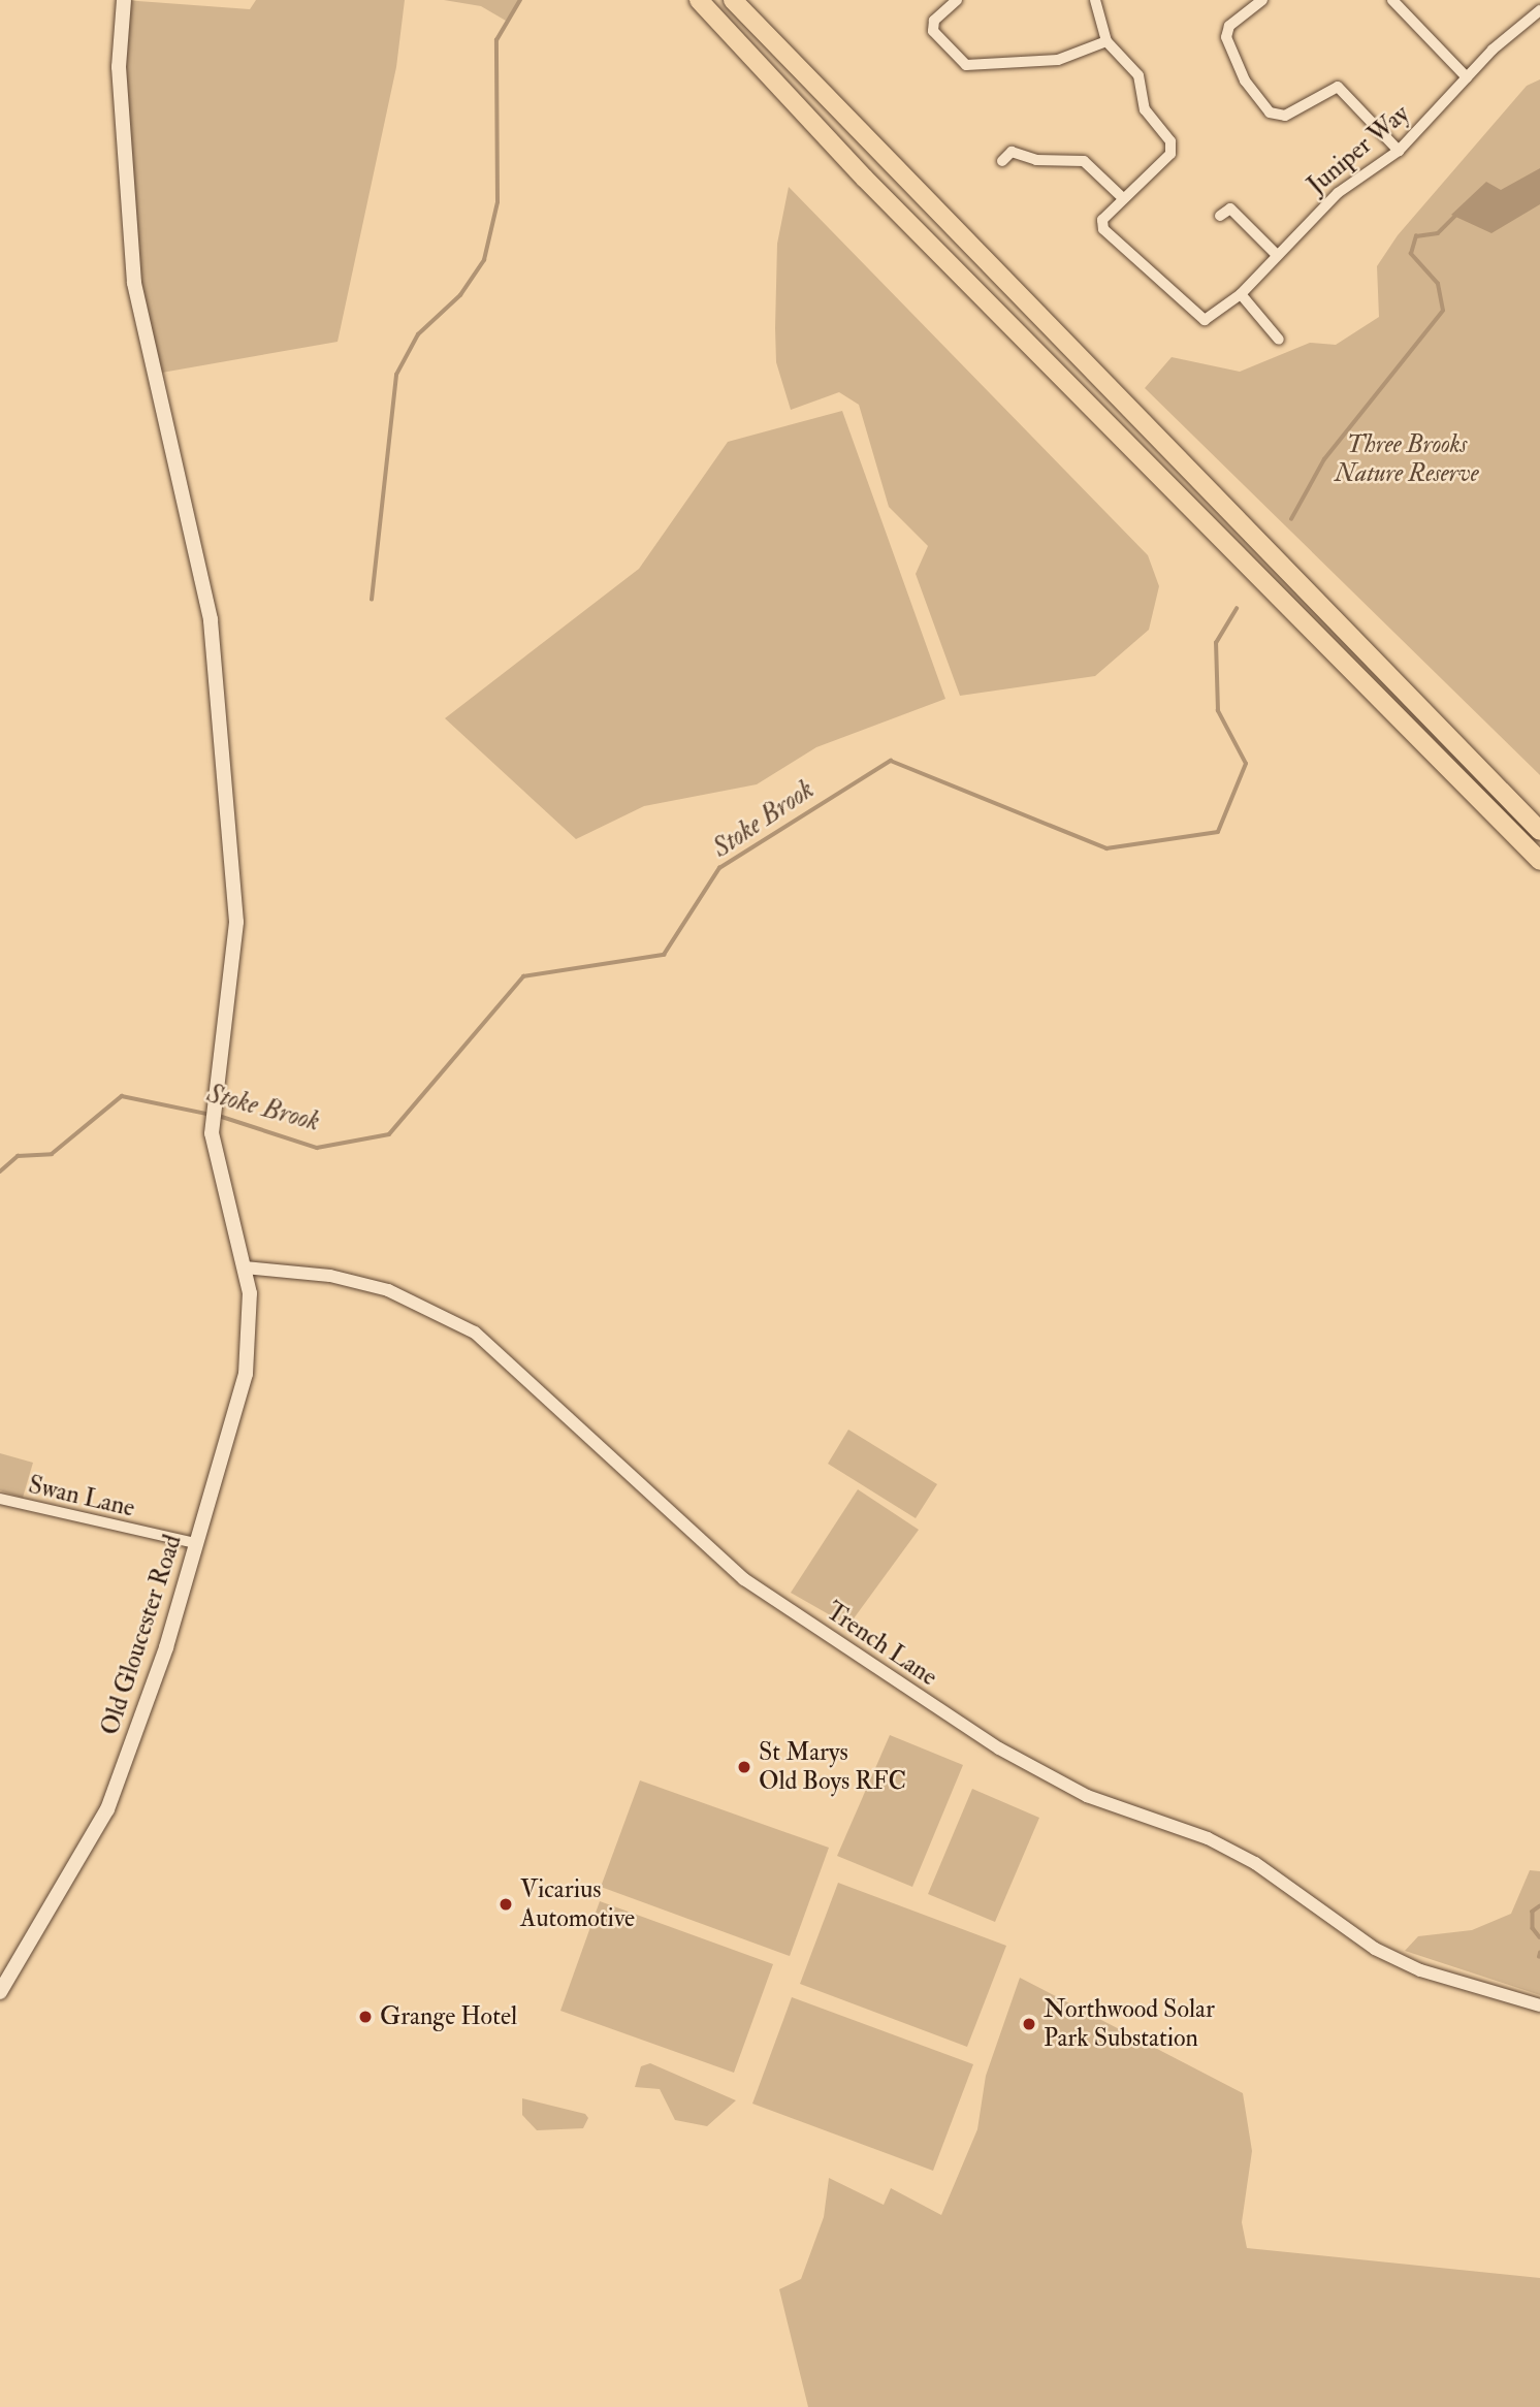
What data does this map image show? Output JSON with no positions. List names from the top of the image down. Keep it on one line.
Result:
{"streets":{"main road":["Old Gloucester Road"],"street":["Juniper Way","Swan Lane","Trench Lane"]},"crossings":[["Swan Lane","Old Gloucester Road"],["Old Gloucester Road","Trench Lane"]],"water":["Stoke Brook"],"parks":["Three Brooks Nature Reserve"],"places":["St Marys Old Boys RFC","Vicarius Automotive","Grange Hotel","Northwood Solar Park Substation"]}
